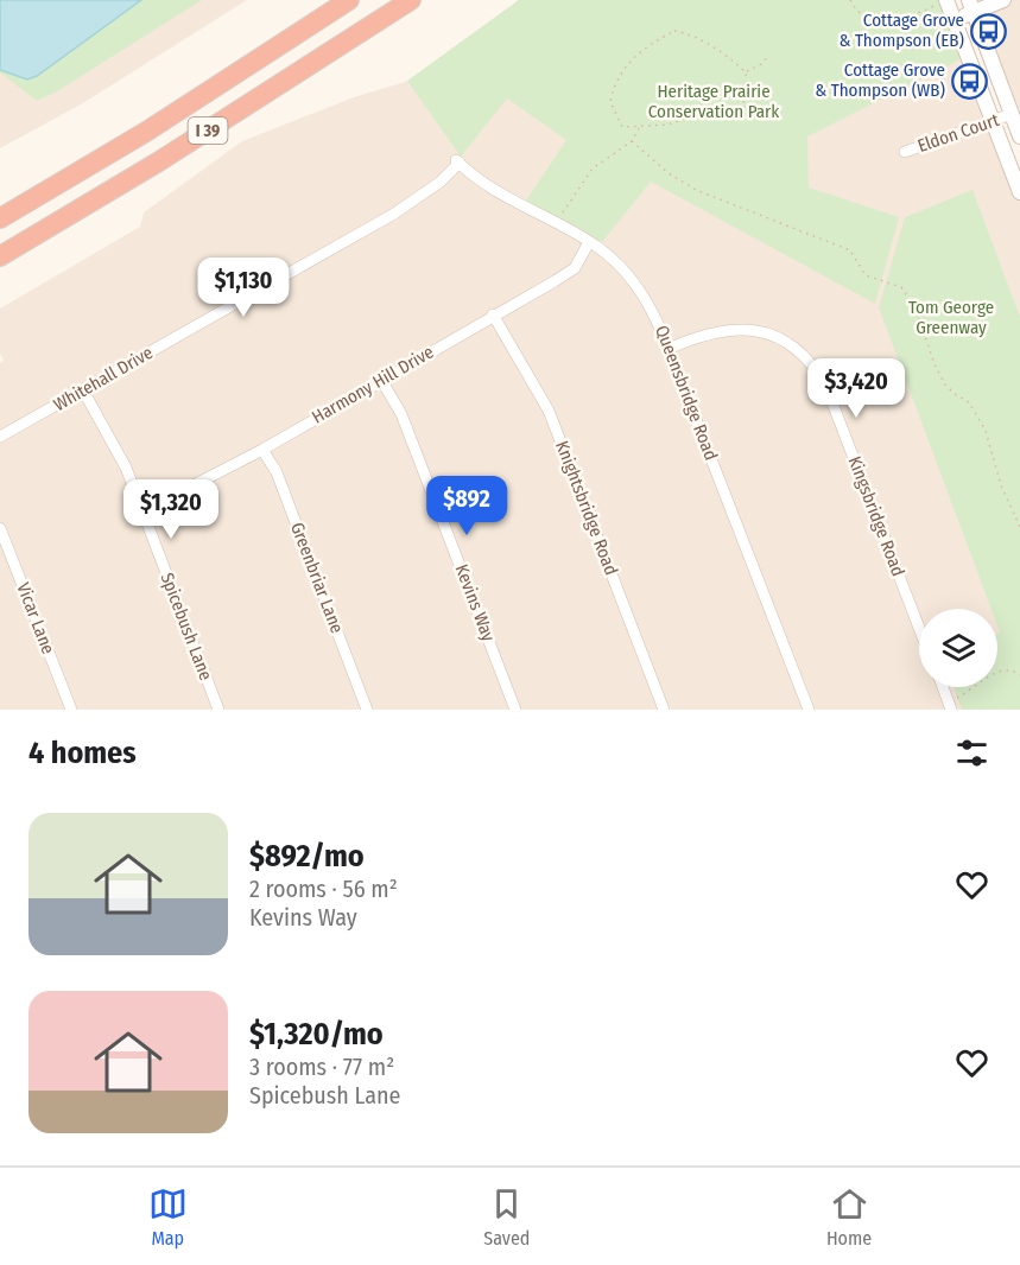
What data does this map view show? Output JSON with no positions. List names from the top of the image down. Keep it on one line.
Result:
{"streets":{"highway":["I 39"],"street":["Eldon Court","Whitehall Drive","Harmony Hill Drive","Queensbridge Road","Knightsbridge Road","Kingsbridge Road","Greenbriar Lane","Kevins Way","Vicar Lane","Spicebush Lane"]},"crossings":[["Whitehall Drive","Queensbridge Road"],["Whitehall Drive","Spicebush Lane"],["Harmony Hill Drive","Queensbridge Road"],["Harmony Hill Drive","Knightsbridge Road"],["Harmony Hill Drive","Greenbriar Lane"],["Harmony Hill Drive","Kevins Way"],["Harmony Hill Drive","Spicebush Lane"],["Queensbridge Road","Kingsbridge Road"]],"parks":["Heritage Prairie Conservation Park","Tom George Greenway"],"places":{"bus stop":["Cottage Grove & Thompson (EB)","Cottage Grove & Thompson (WB)"]},"page":{"price":["$1,130","$3,420","$892","$1,320"],"heading":"4 homes","list":[{"name":"$892/mo","note":"2 rooms · 56 m² · Kevins Way"},{"name":"$1,320/mo","note":"3 rooms · 77 m² · Spicebush Lane"}],"tabs":["Map","Saved","Home"]}}
